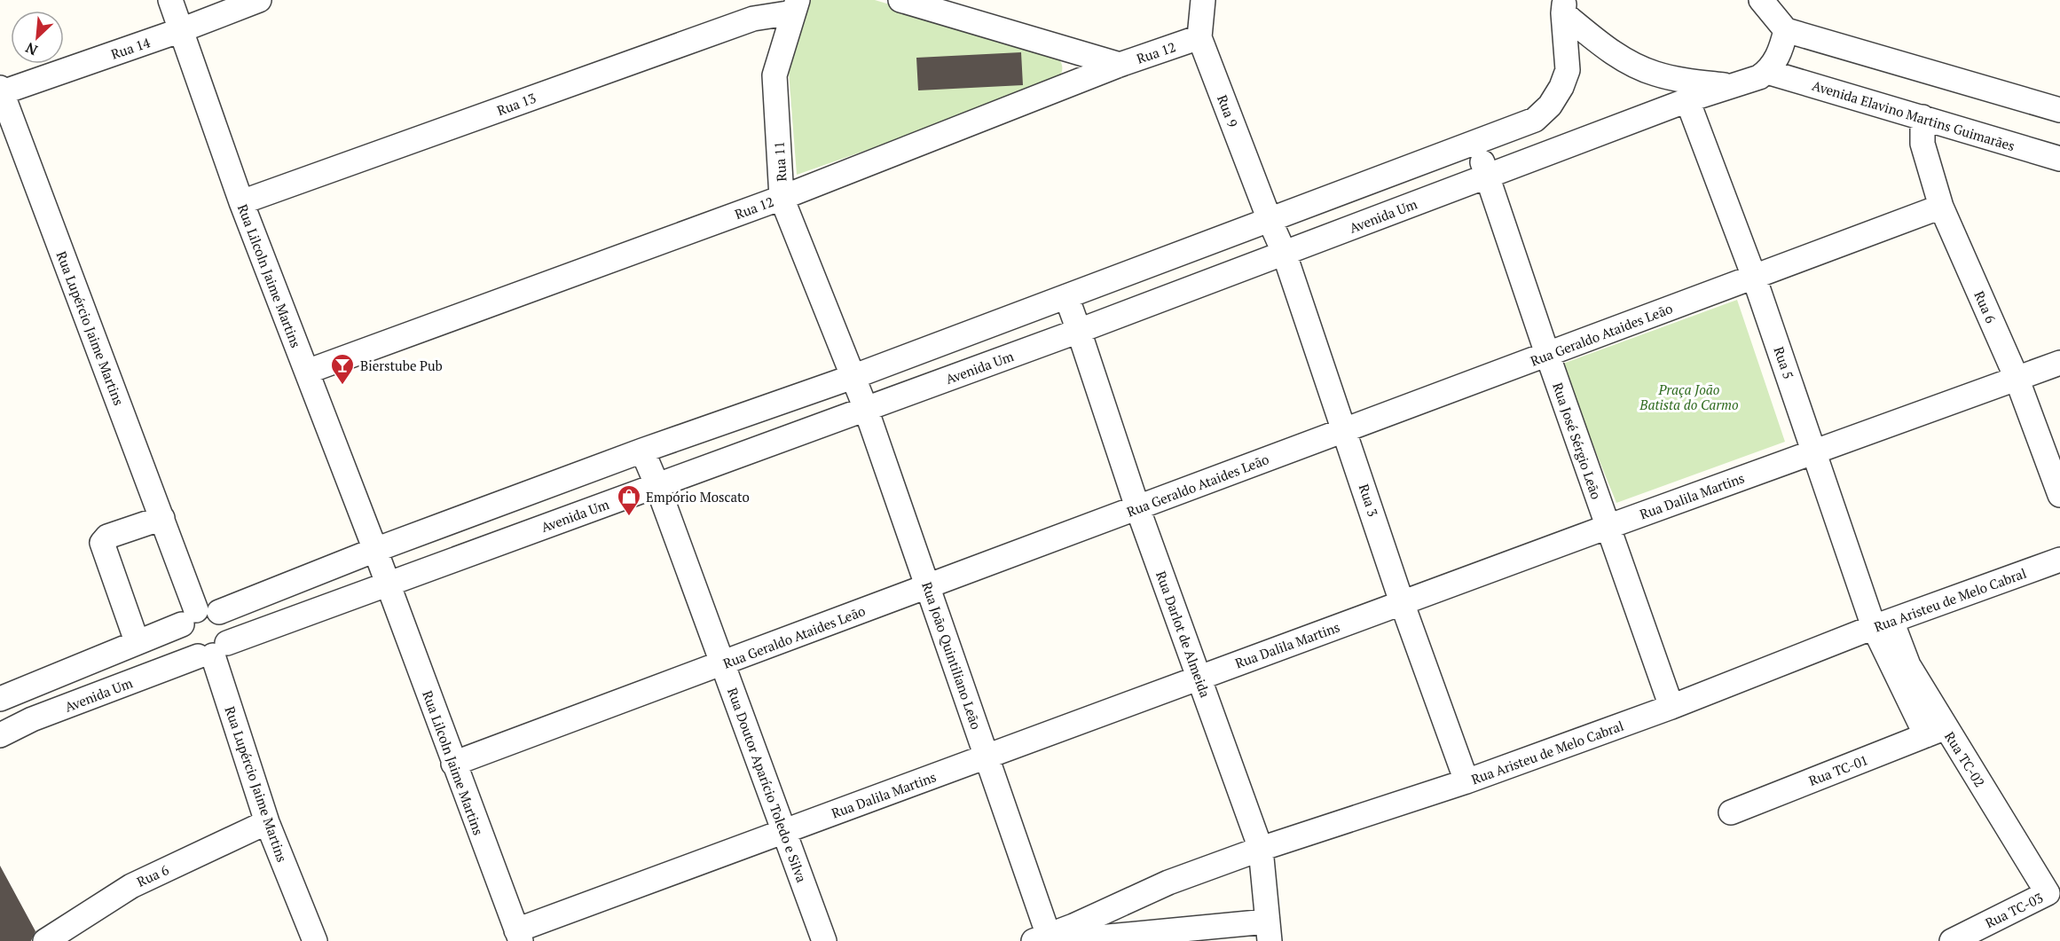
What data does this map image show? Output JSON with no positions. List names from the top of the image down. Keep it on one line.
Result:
{"streets":{"street":["Rua 14","Rua 12","Rua 13","Rua 9","Avenida Elavino Martins Guimarães","Rua 11","Avenida Um","Rua Lilcoln Jaime Martins","Rua 6","Rua Lupércio Jaime Martins","Rua Geraldo Ataides Leão","Rua 5","Rua José Sérgio Leão","Rua Dalila Martins","Rua 3","Rua Aristeu de Melo Cabral","Rua Darlot de Almeida","Rua João Quintiliano Leão","Rua TC-02","Rua TC-01","Rua Doutor Aparício Toledo e Silva","Rua TC-03"]},"crossings":[["Rua 14","Rua Lilcoln Jaime Martins"],["Rua 14","Rua Lupércio Jaime Martins"],["Rua 12","Rua 9"],["Rua 12","Rua 11"],["Rua 12","Rua Lilcoln Jaime Martins"],["Rua 13","Rua 11"],["Rua 13","Rua Lilcoln Jaime Martins"],["Rua 9","Rua 3"],["Avenida Elavino Martins Guimarães","Avenida Um"],["Avenida Elavino Martins Guimarães","Rua 6"],["Rua 11","Rua João Quintiliano Leão"],["Avenida Um","Rua Lilcoln Jaime Martins"],["Avenida Um","Rua Lupércio Jaime Martins"],["Avenida Um","Rua 5"],["Avenida Um","Rua José Sérgio Leão"],["Avenida Um","Rua 3"],["Avenida Um","Rua Darlot de Almeida"],["Avenida Um","Rua João Quintiliano Leão"],["Avenida Um","Rua Doutor Aparício Toledo e Silva"],["Rua Lilcoln Jaime Martins","Rua Geraldo Ataides Leão"],["Rua Lilcoln Jaime Martins","Rua Dalila Martins"],["Rua 6","Rua Lupércio Jaime Martins"],["Rua 6","Rua Geraldo Ataides Leão"],["Rua 6","Rua Dalila Martins"],["Rua Geraldo Ataides Leão","Rua 5"],["Rua Geraldo Ataides Leão","Rua José Sérgio Leão"],["Rua Geraldo Ataides Leão","Rua 3"],["Rua Geraldo Ataides Leão","Rua Darlot de Almeida"],["Rua Geraldo Ataides Leão","Rua João Quintiliano Leão"],["Rua Geraldo Ataides Leão","Rua Doutor Aparício Toledo e Silva"],["Rua 5","Rua Dalila Martins"],["Rua 5","Rua Aristeu de Melo Cabral"],["Rua 5","Rua TC-02"],["Rua José Sérgio Leão","Rua Dalila Martins"],["Rua José Sérgio Leão","Rua Aristeu de Melo Cabral"],["Rua Dalila Martins","Rua 3"],["Rua Dalila Martins","Rua Darlot de Almeida"],["Rua Dalila Martins","Rua João Quintiliano Leão"],["Rua Dalila Martins","Rua Doutor Aparício Toledo e Silva"],["Rua 3","Rua Aristeu de Melo Cabral"],["Rua Aristeu de Melo Cabral","Rua Darlot de Almeida"],["Rua Aristeu de Melo Cabral","Rua João Quintiliano Leão"],["Rua Aristeu de Melo Cabral","Rua TC-02"],["Rua TC-02","Rua TC-01"],["Rua TC-02","Rua TC-03"]],"parks":["Praça João Batista do Carmo"],"places":{"bar":["Bierstube Pub"],"shop":["Empório Moscato"]},"north":"bottom left"}
